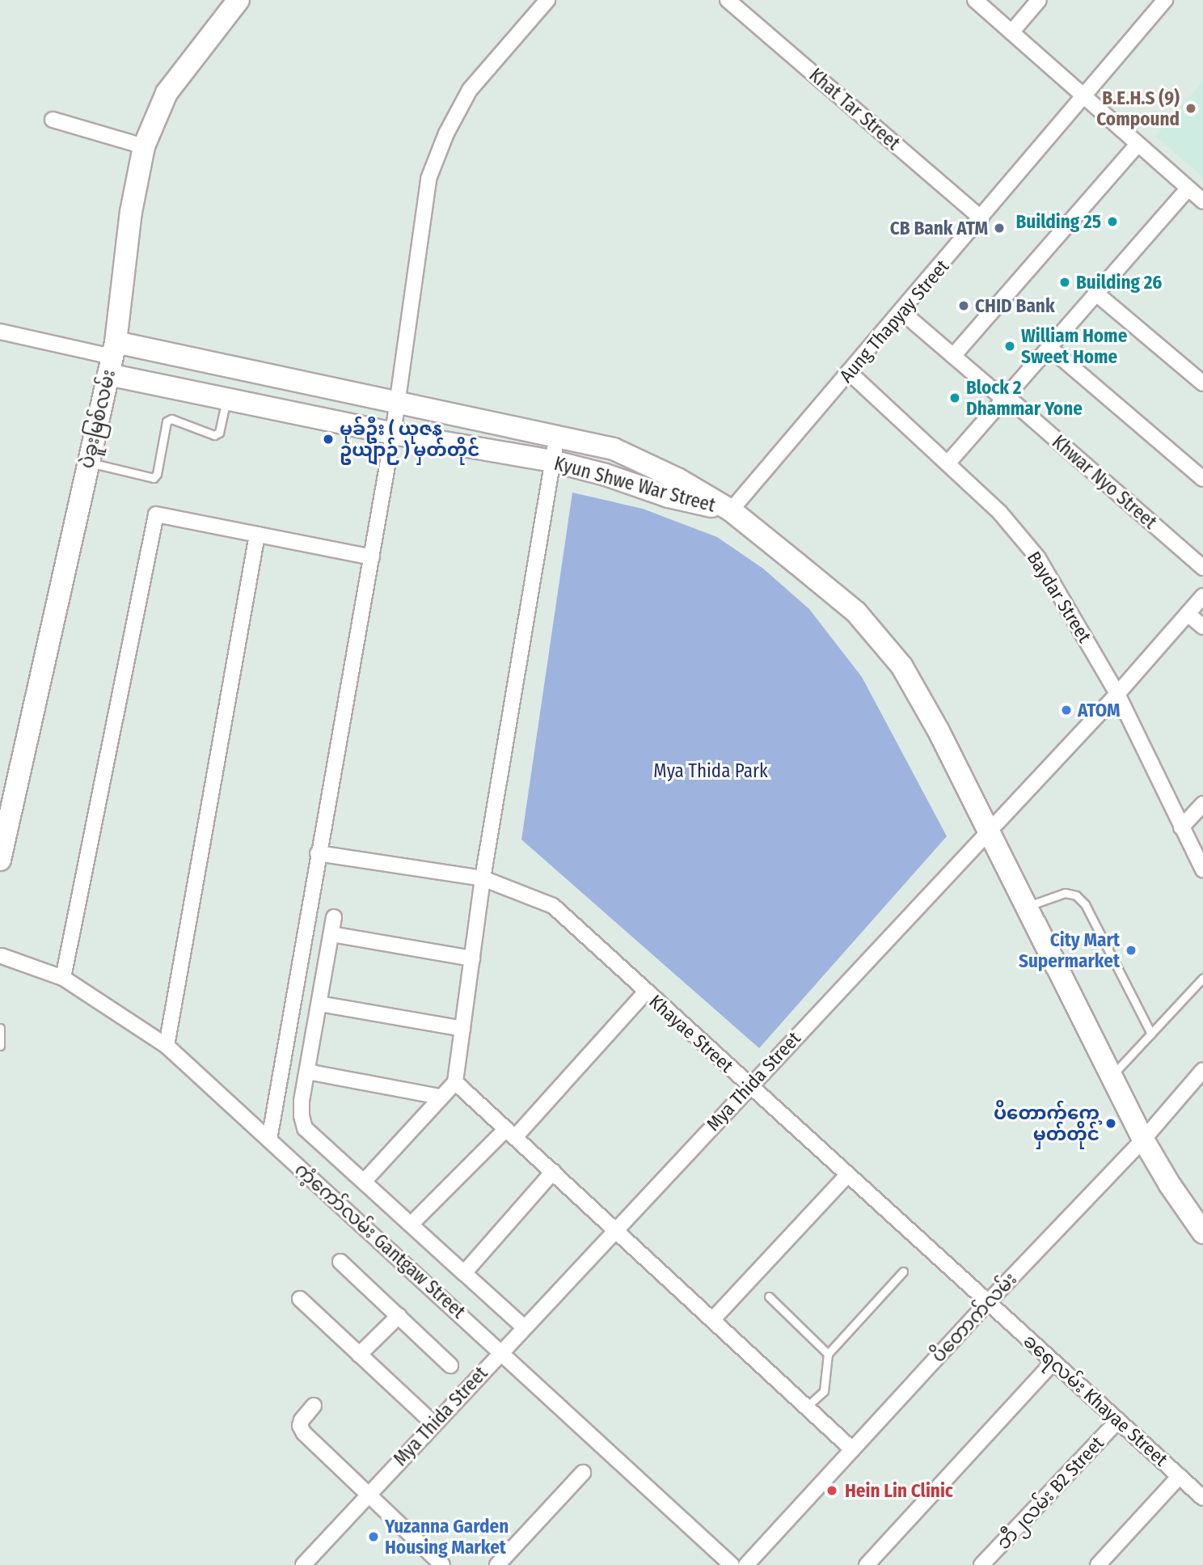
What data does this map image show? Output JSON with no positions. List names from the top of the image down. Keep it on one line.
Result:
{"streets":{"street":["Khat Tar Street","Aung Thapyay Street","ပဲခူးမြစ်လမ်း","Khwar Nyo Street","Kyun Shwe War Street","Baydar Street","Khayae Street","Mya Thida Street","ကံ့ကော်လမ်း Gantgaw Street","ပိတောက်လမ်း","ခရေလမ်း Khayae Street","ဘီ၂လမ်း B2 Street"]},"crossings":[["Khat Tar Street","Aung Thapyay Street"],["Aung Thapyay Street","Khwar Nyo Street"],["Aung Thapyay Street","Kyun Shwe War Street"],["Aung Thapyay Street","Baydar Street"],["ပဲခူးမြစ်လမ်း","Kyun Shwe War Street"],["Baydar Street","Mya Thida Street"],["Khayae Street","Mya Thida Street"],["Khayae Street","ပိတောက်လမ်း"],["Khayae Street","ခရေလမ်း Khayae Street"],["Mya Thida Street","ကံ့ကော်လမ်း Gantgaw Street"],["ပိတောက်လမ်း","ခရေလမ်း Khayae Street"],["ခရေလမ်း Khayae Street","ဘီ၂လမ်း B2 Street"]],"parks":["Mya Thida Park"],"places":["B.E.H.S (9) Compound","Building 25","CB Bank ATM","Building 26","CHID Bank","William Home Sweet Home","Block 2 Dhammar Yone","မုခ်ဦး ( ယုဇန ဥယျာဉ် ) မှတ်တိုင်","ATOM","City Mart Supermarket","ပိတောက်ကွေ့ မှတ်တိုင်","Hein Lin Clinic","Yuzanna Garden Housing Market"]}
